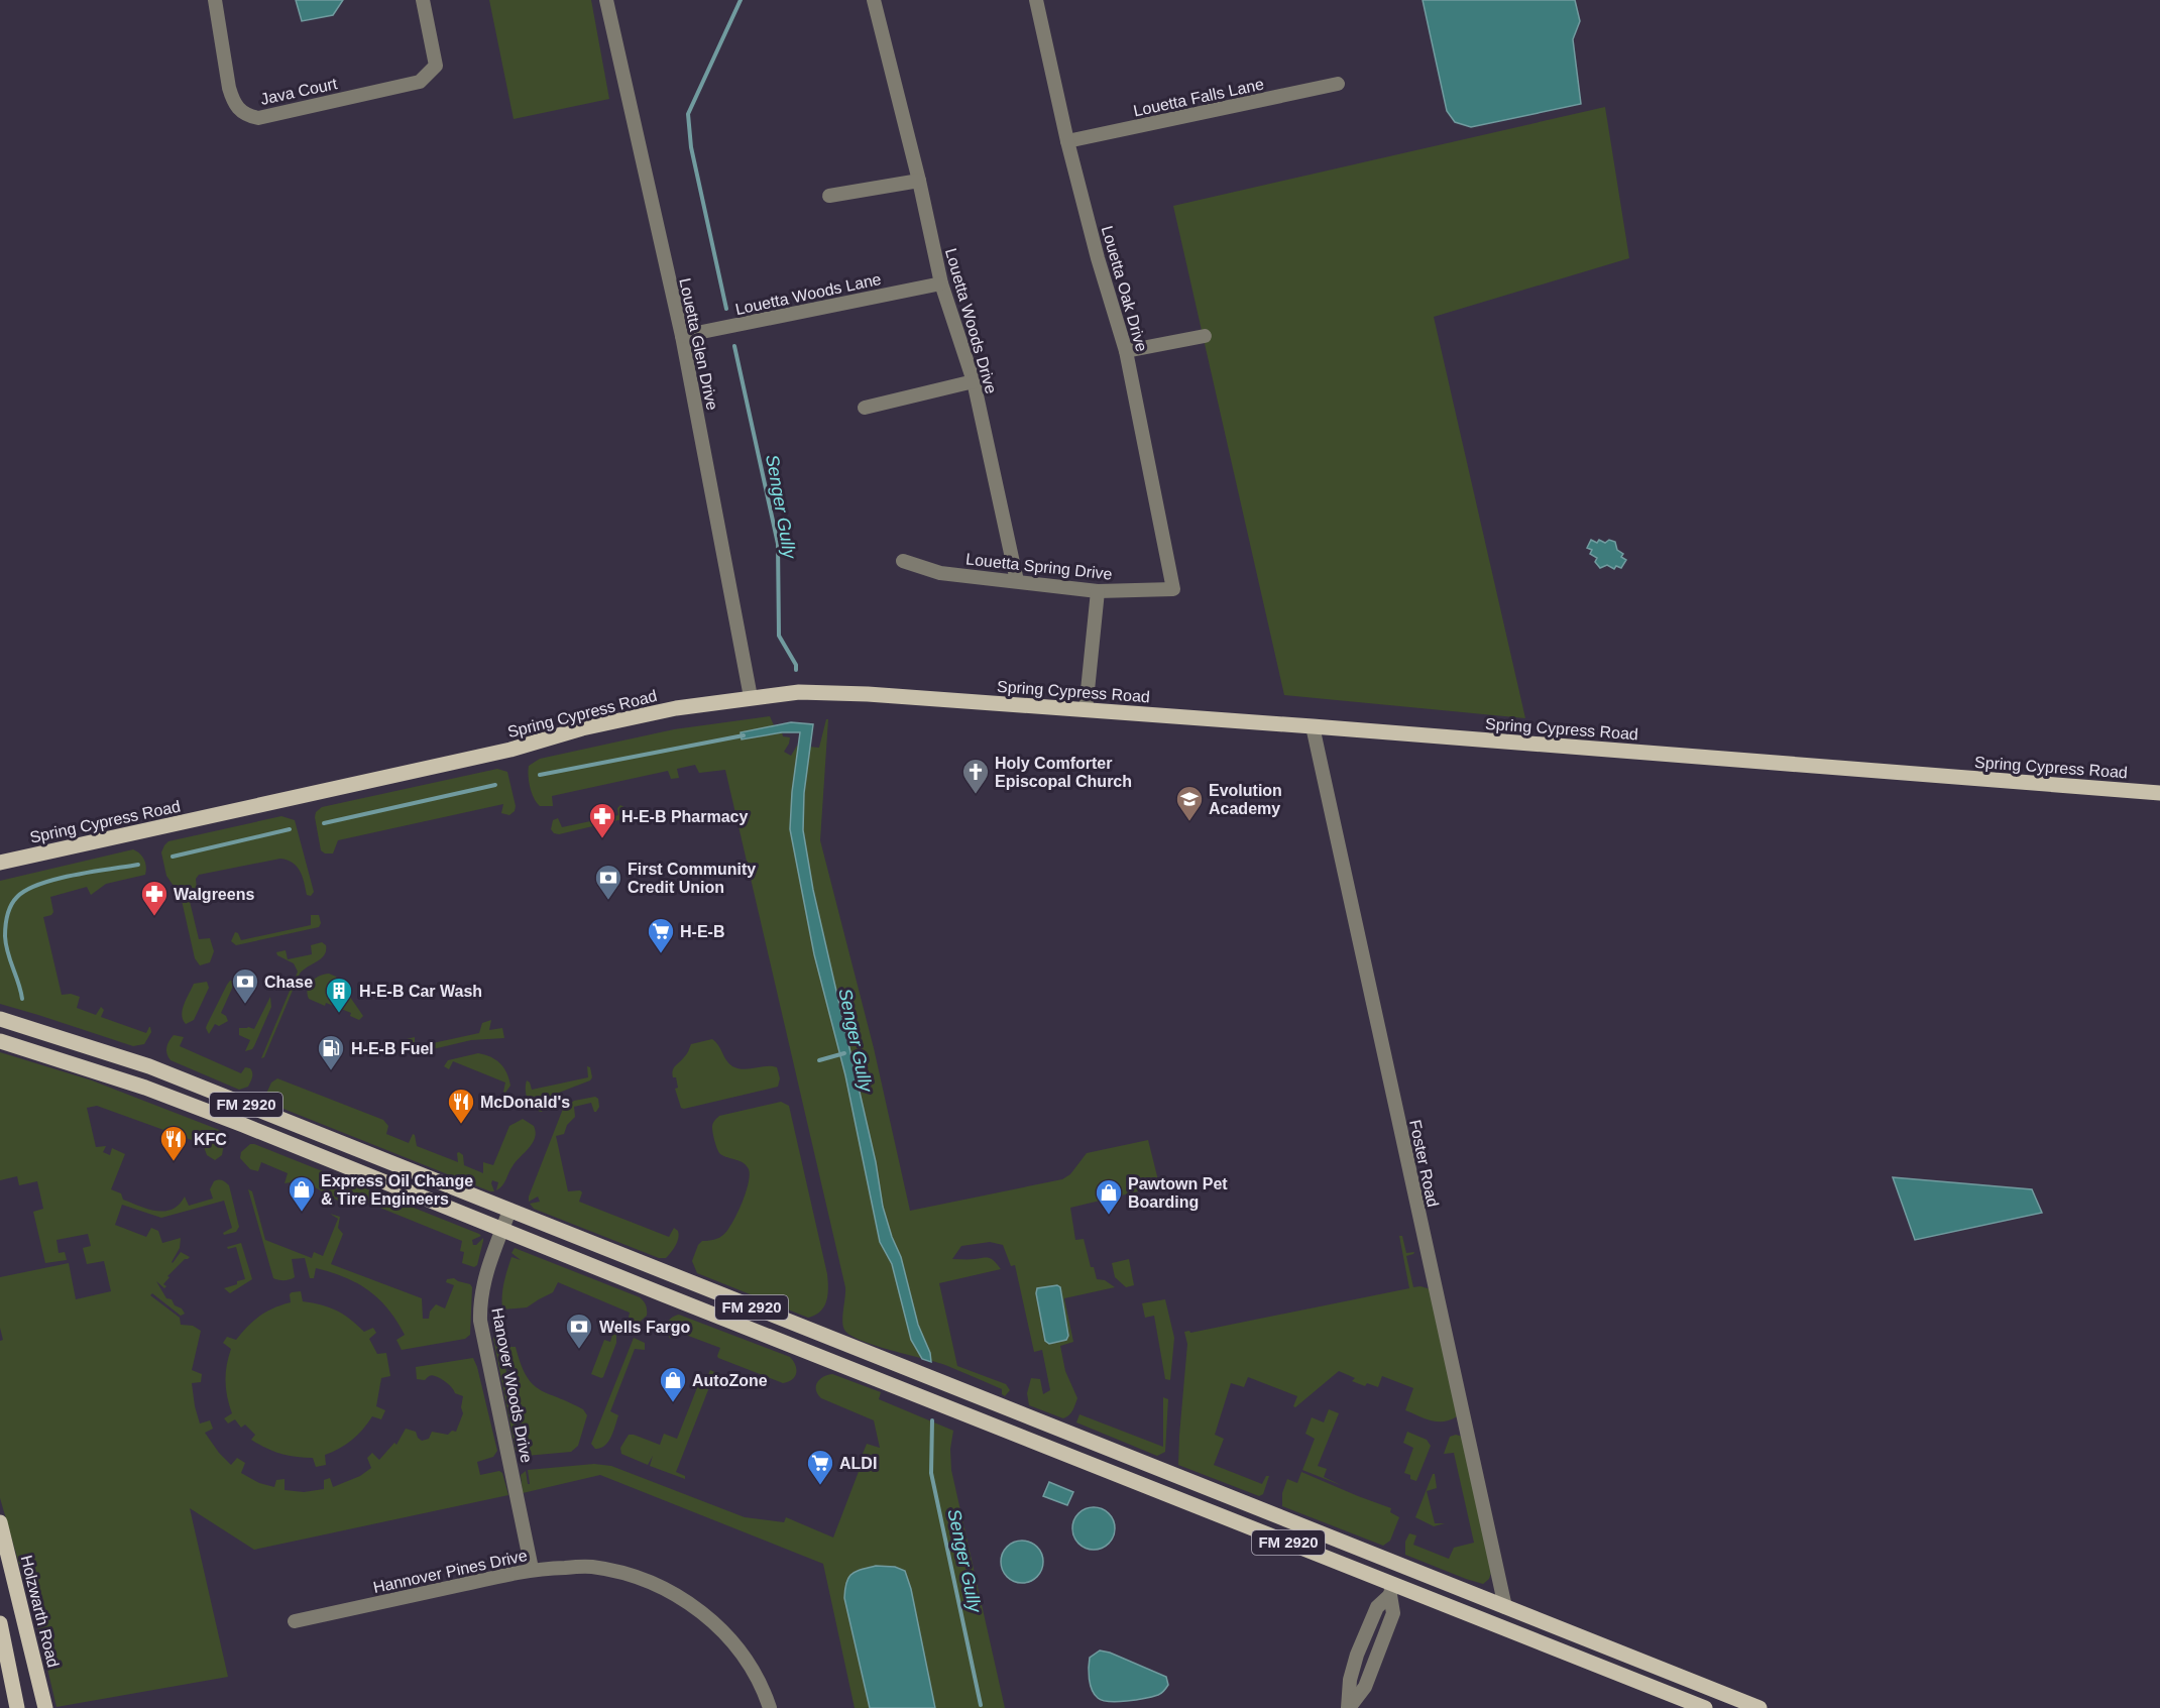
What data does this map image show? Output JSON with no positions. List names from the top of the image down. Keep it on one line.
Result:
{"streets":{"main road":["Spring Cypress Road","FM 2920","Holzwarth Road"],"street":["Java Court","Louetta Falls Lane","Louetta Oak Drive","Louetta Woods Lane","Louetta Woods Drive","Louetta Glen Drive","Louetta Spring Drive","Foster Road","Hanover Woods Drive","Hannover Pines Drive"]},"crossings":[["Louetta Falls Lane","Louetta Oak Drive"],["Louetta Oak Drive","Louetta Spring Drive"],["Louetta Woods Lane","Louetta Woods Drive"],["Louetta Woods Lane","Louetta Glen Drive"],["Louetta Woods Drive","Louetta Spring Drive"],["Louetta Glen Drive","Spring Cypress Road"],["Spring Cypress Road","Foster Road"],["FM 2920","Foster Road"],["FM 2920","Hanover Woods Drive"],["Hanover Woods Drive","Hannover Pines Drive"]],"water":["Senger Gully"],"places":{"church":["Holy Comforter Episcopal Church"],"school or university":["Evolution Academy"],"pharmacy":["H-E-B Pharmacy","Walgreens"],"bank":["First Community Credit Union","Chase","Wells Fargo"],"supermarket":["H-E-B","ALDI"],"building":["H-E-B Car Wash"],"fuel station":["H-E-B Fuel"],"restaurant":["McDonald's","KFC"],"shop":["Express Oil Change & Tire Engineers","Pawtown Pet Boarding","AutoZone"]}}
